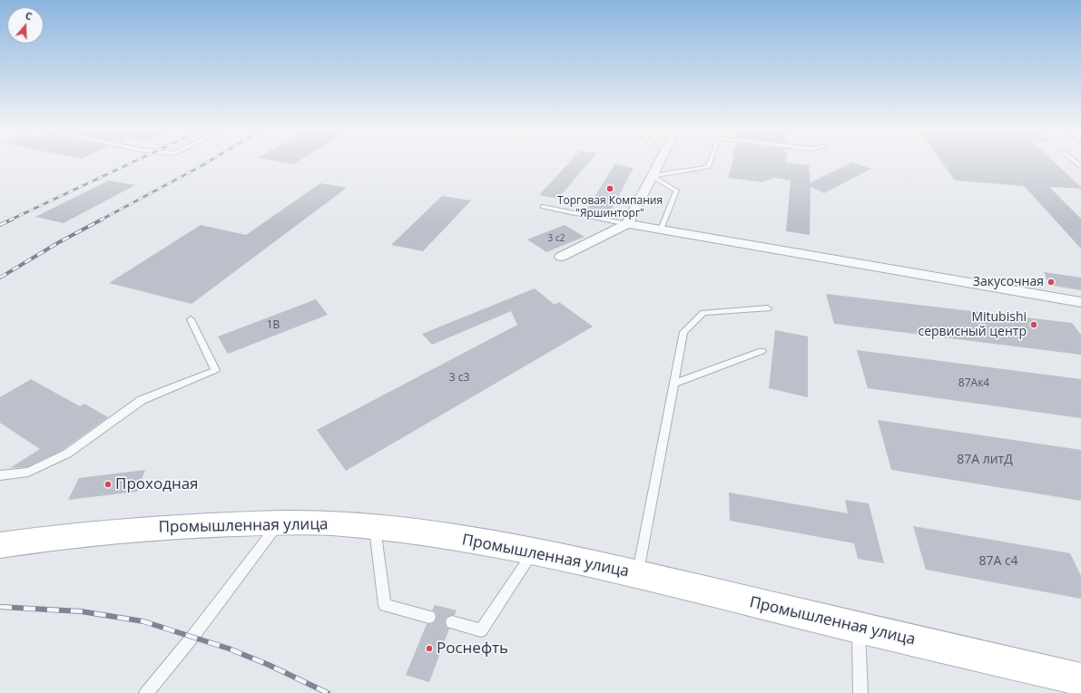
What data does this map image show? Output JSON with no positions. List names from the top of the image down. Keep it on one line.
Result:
{"streets":{"street":["Промышленная улица"]},"places":["Торговая Компания \"Яршинторг\"","Закусочная","Mitubishi сервисный центр","Проходная","Роснефть"],"house_numbers":["3 с2","1В","3 с3","87Ак4","87А литД","87А с4"],"north":"top"}
